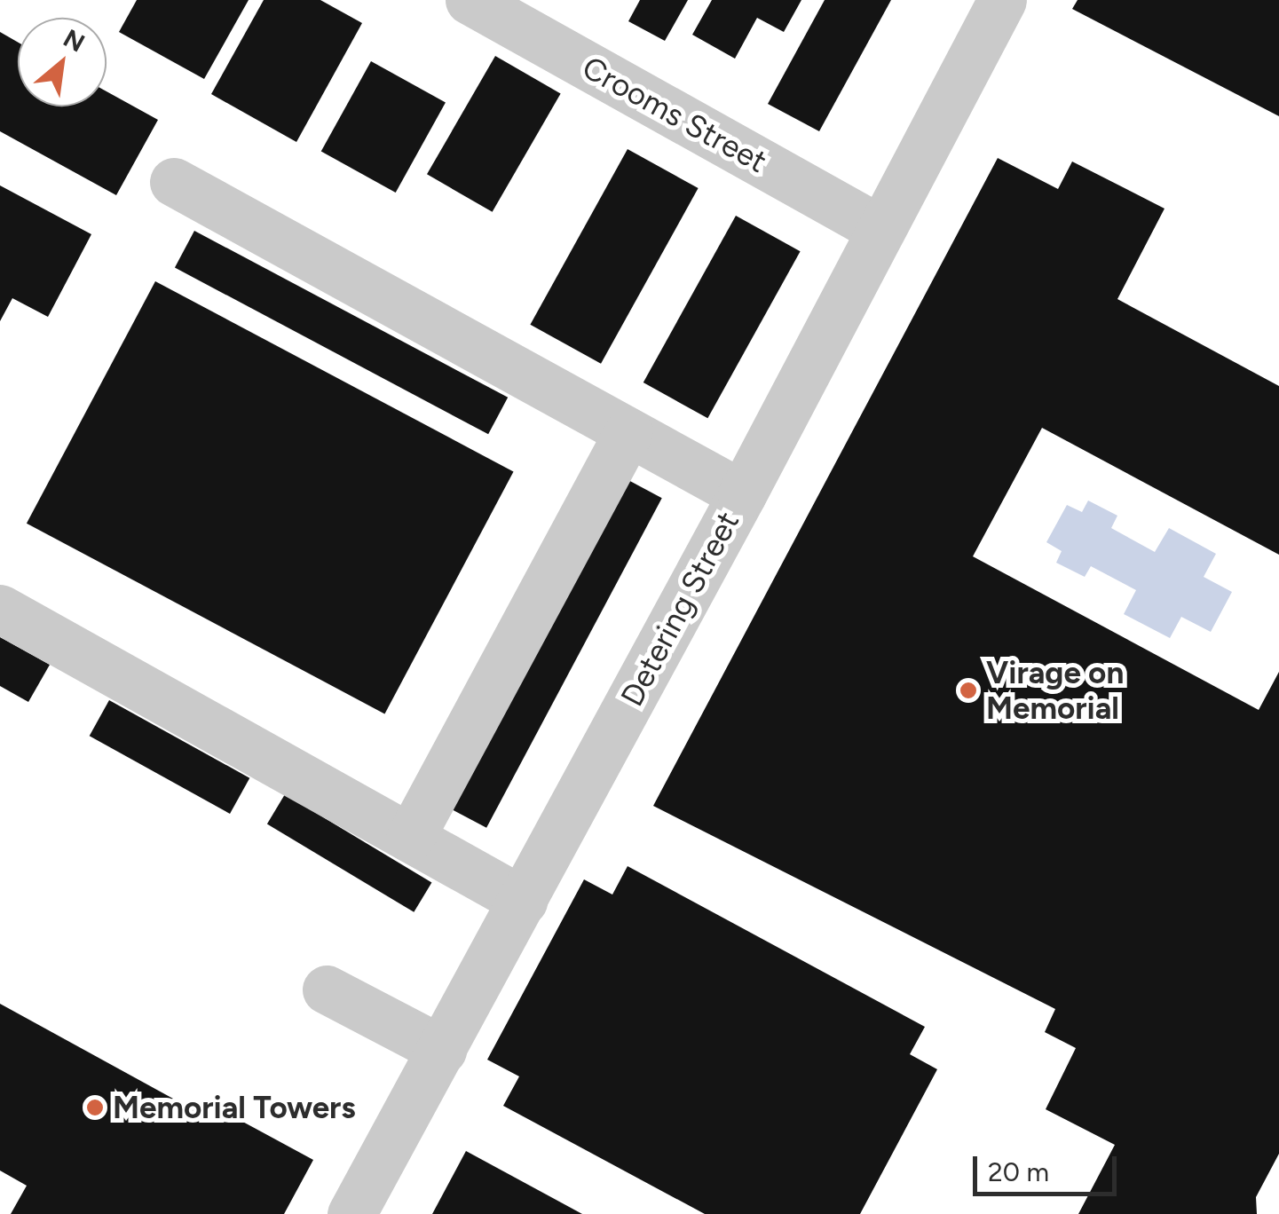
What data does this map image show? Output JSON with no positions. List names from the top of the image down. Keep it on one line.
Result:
{"streets":{"street":["Crooms Street","Detering Street"]},"crossings":[["Crooms Street","Detering Street"]],"places":["Virage on Memorial","Memorial Towers"],"scale_bar":"20 m","north":"top right"}
